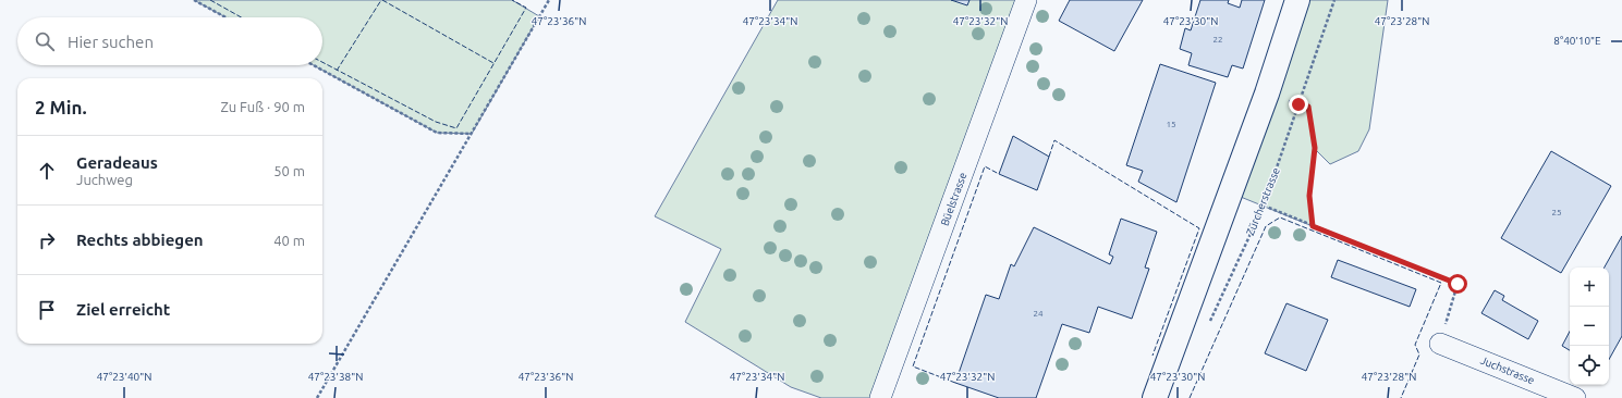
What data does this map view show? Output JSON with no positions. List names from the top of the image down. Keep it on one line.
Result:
{"streets":{"street":["Büelstrasse","Juchstrasse"],"path":["Zürcherstrasse"]},"house_numbers":["22","15","25","24"],"page":{"search":"Hier suchen","heading":["2 Min.","Zu Fuß · 90 m"],"list":[["Geradeaus","Juchweg","50 m"],["Rechts abbiegen","40 m"],"Ziel erreicht"],"map_buttons":["+","−"]},"coordinates":["47°23'36\"N","47°23'34\"N","47°23'32\"N","47°23'30\"N","47°23'28\"N","8°40'10\"E","47°23'40\"N","47°23'38\"N"]}
